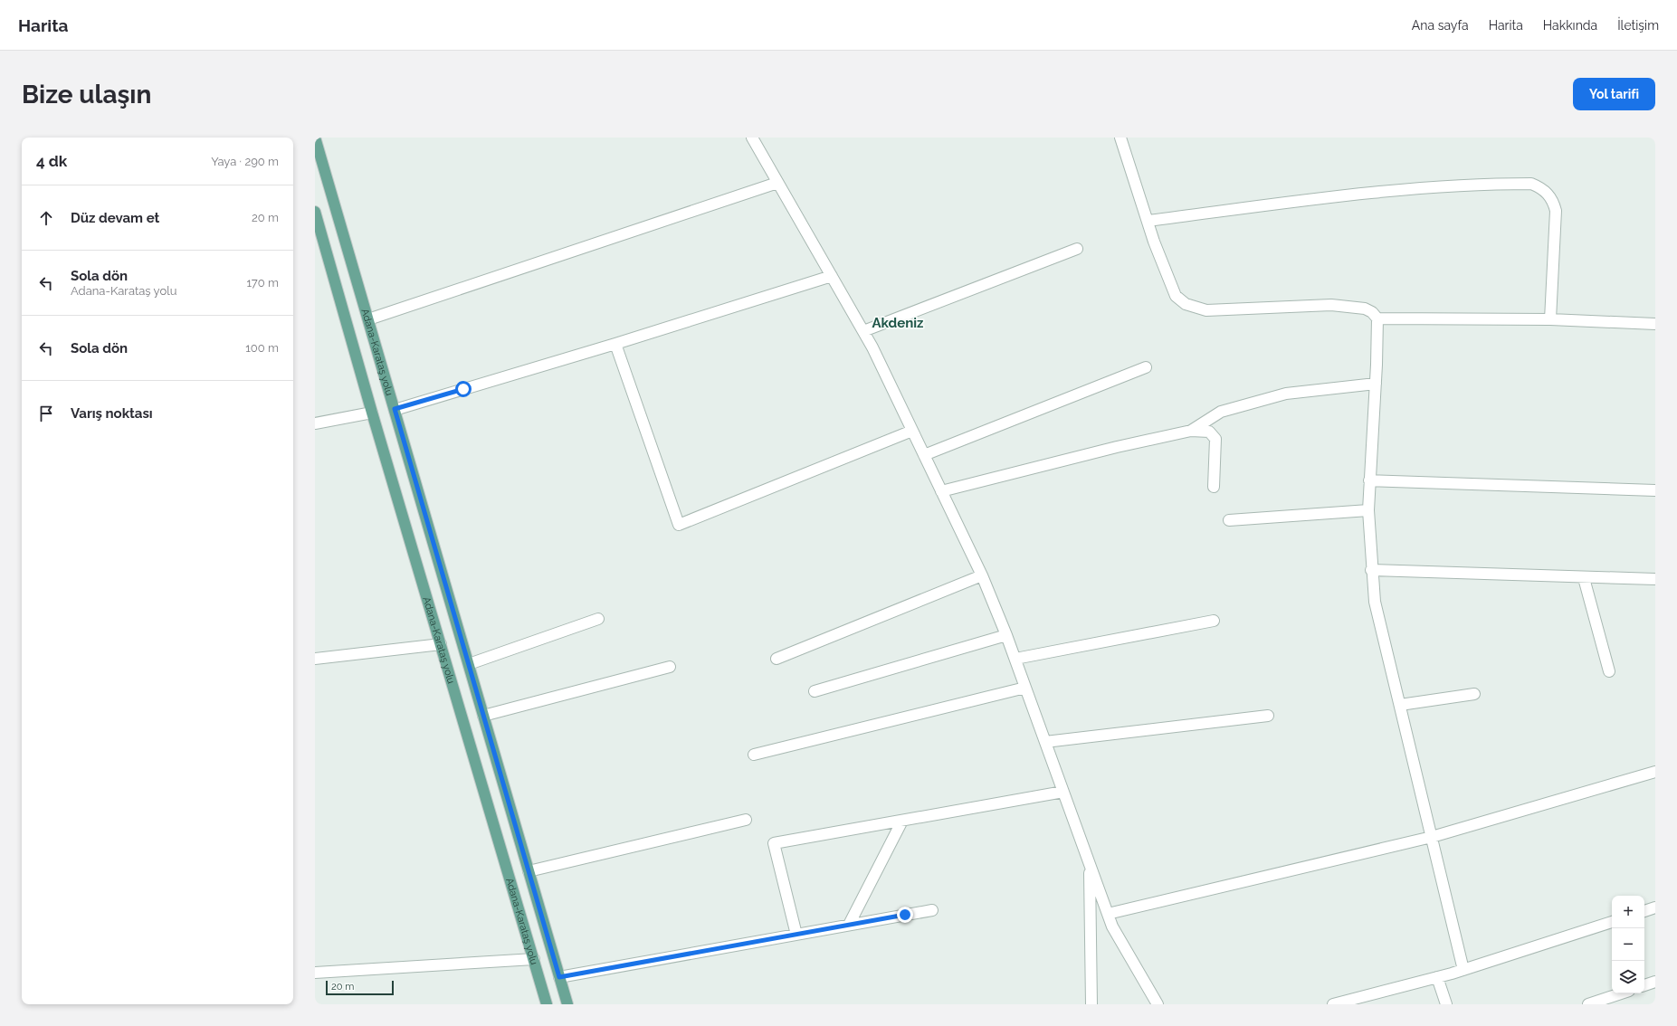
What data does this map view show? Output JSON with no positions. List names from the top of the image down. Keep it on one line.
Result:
{"streets":{"main road":["Adana-Karataş yolu"]},"districts":["Akdeniz"],"scale_bar":"20 m","page":{"header":"Harita","nav":["Ana sayfa","Harita","Hakkında","İletişim"],"buttons":"Yol tarifi","title":"Bize ulaşın","heading":["4 dk","Yaya · 290 m"],"list":[["Düz devam et","20 m"],["Sola dön","Adana-Karataş yolu","170 m"],["Sola dön","100 m"],"Varış noktası"],"map_buttons":["+","−"],"scale":"20 m"}}
